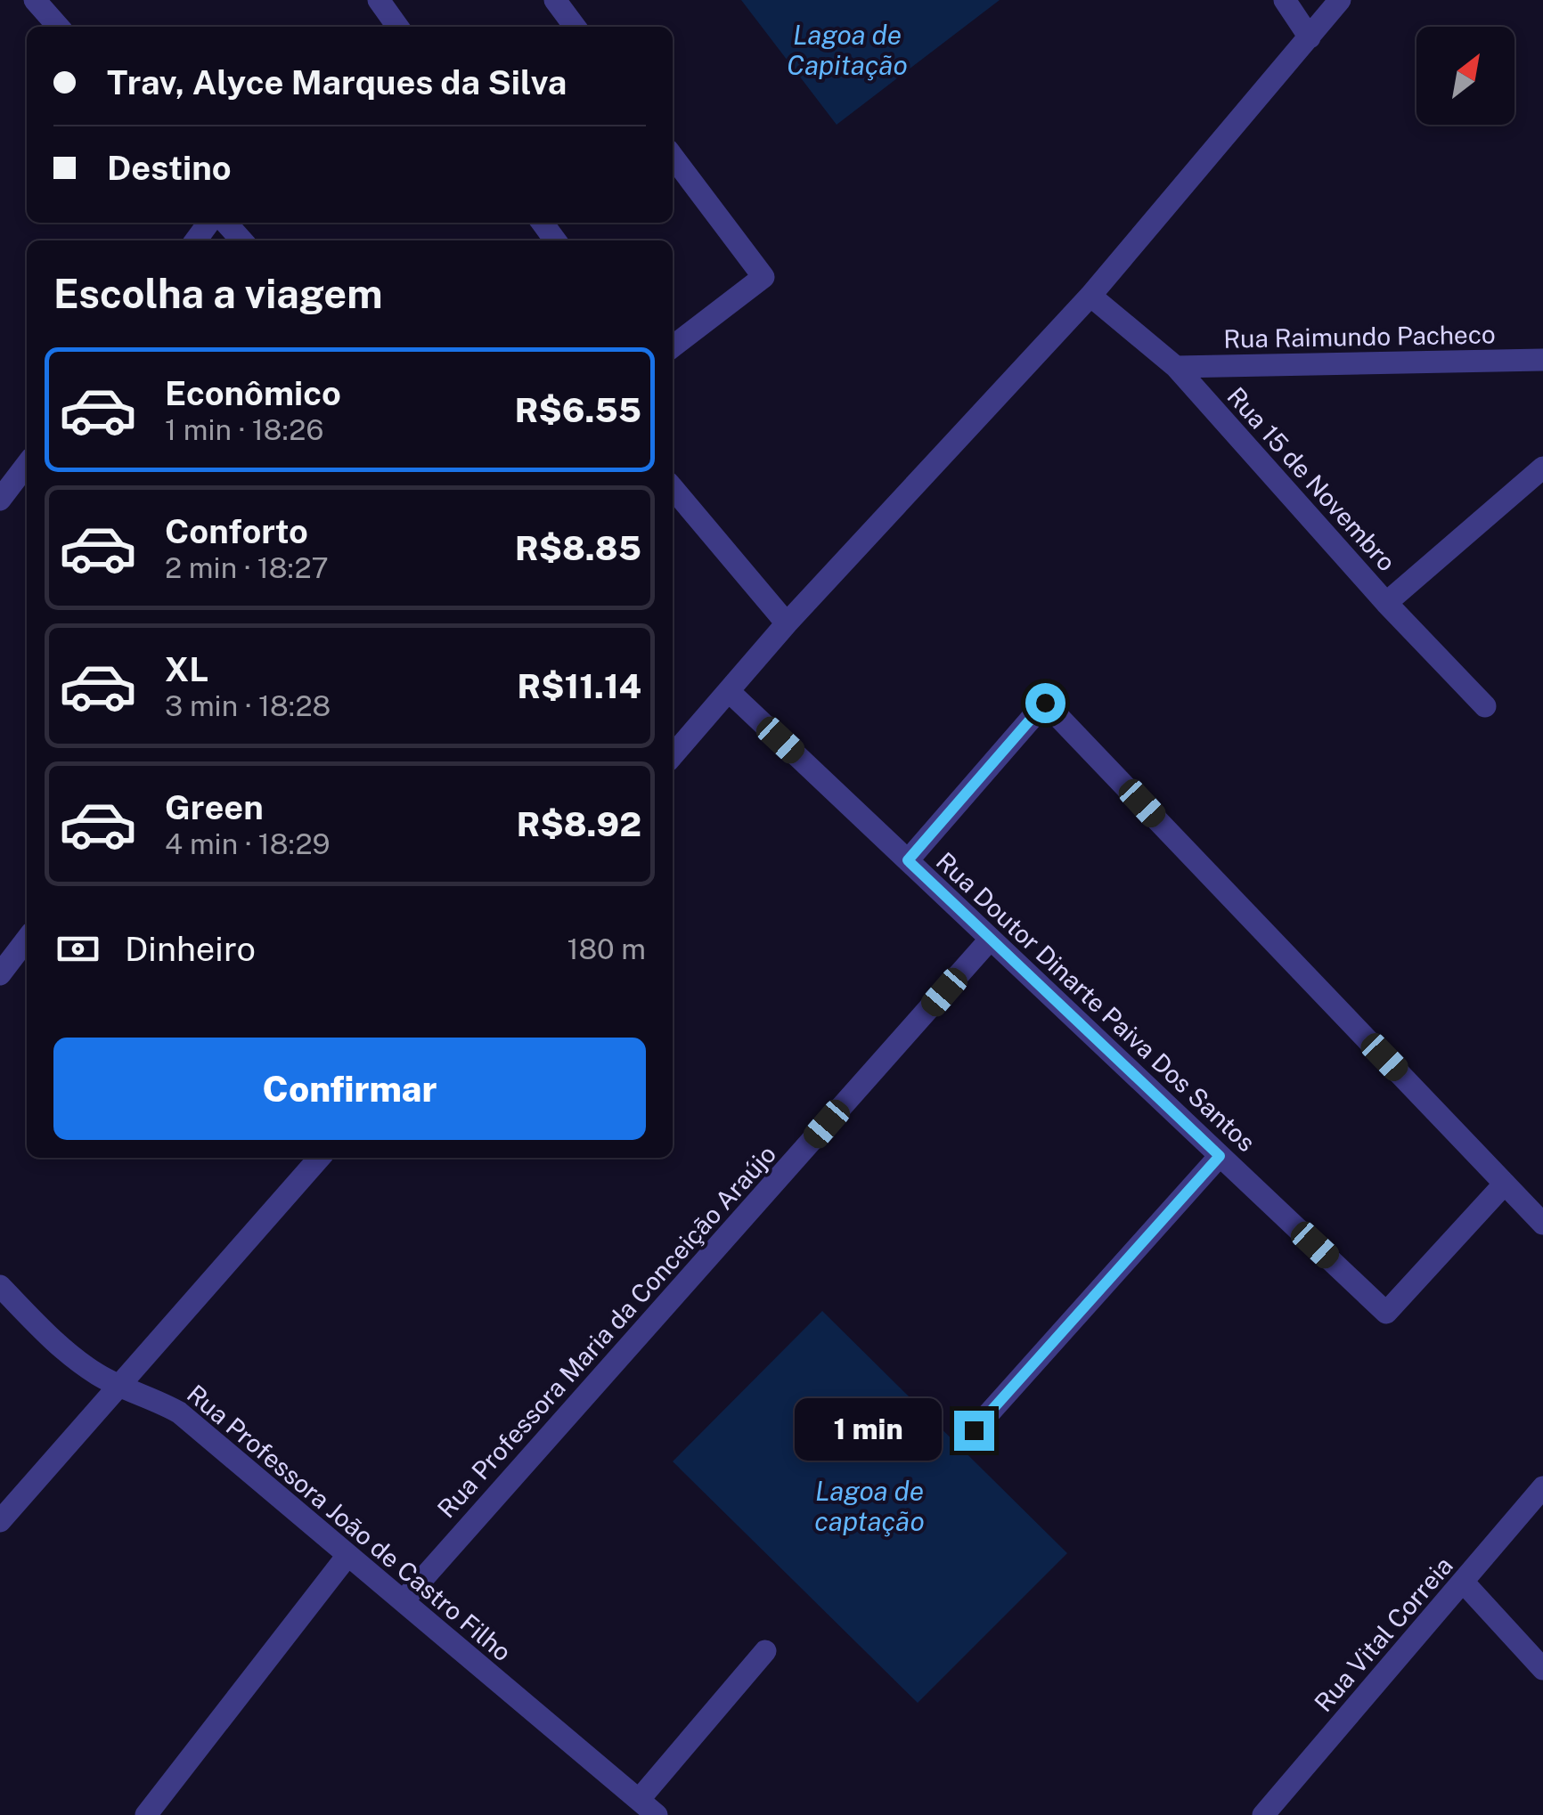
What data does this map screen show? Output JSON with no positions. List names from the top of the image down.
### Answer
{
  "streets": {
    "street": [
      "Rua Raimundo Pacheco",
      "Rua 15 de Novembro",
      "Rua Doutor Dinarte Paiva Dos Santos",
      "Rua Professora Maria da Conceição Araújo",
      "Rua Professora João de Castro Filho",
      "Rua Vital Correia"
    ]
  },
  "crossings": [
    ["Rua Raimundo Pacheco", "Rua 15 de Novembro"],
    ["Rua Doutor Dinarte Paiva Dos Santos", "Rua Professora Maria da Conceição Araújo"],
    ["Rua Professora Maria da Conceição Araújo", "Rua Professora João de Castro Filho"]
  ],
  "water": ["Lagoa de Capitação", "Lagoa de captação"],
  "north": "top right",
  "page": {
    "banner": ["Trav, Alyce Marques da Silva", "Destino"],
    "heading": "Escolha a viagem",
    "list": [
      {
        "name": "Econômico",
        "note": "1 min · 18:26",
        "value": "R$6.55"
      },
      {
        "name": "Conforto",
        "note": "2 min · 18:27",
        "value": "R$8.85"
      },
      {
        "name": "XL",
        "note": "3 min · 18:28",
        "value": "R$11.14"
      },
      {
        "name": "Green",
        "note": "4 min · 18:29",
        "value": "R$8.92"
      }
    ],
    "pay": ["Dinheiro", "180 m"],
    "buttons": "Confirmar",
    "bubble": "1 min"
  }
}
